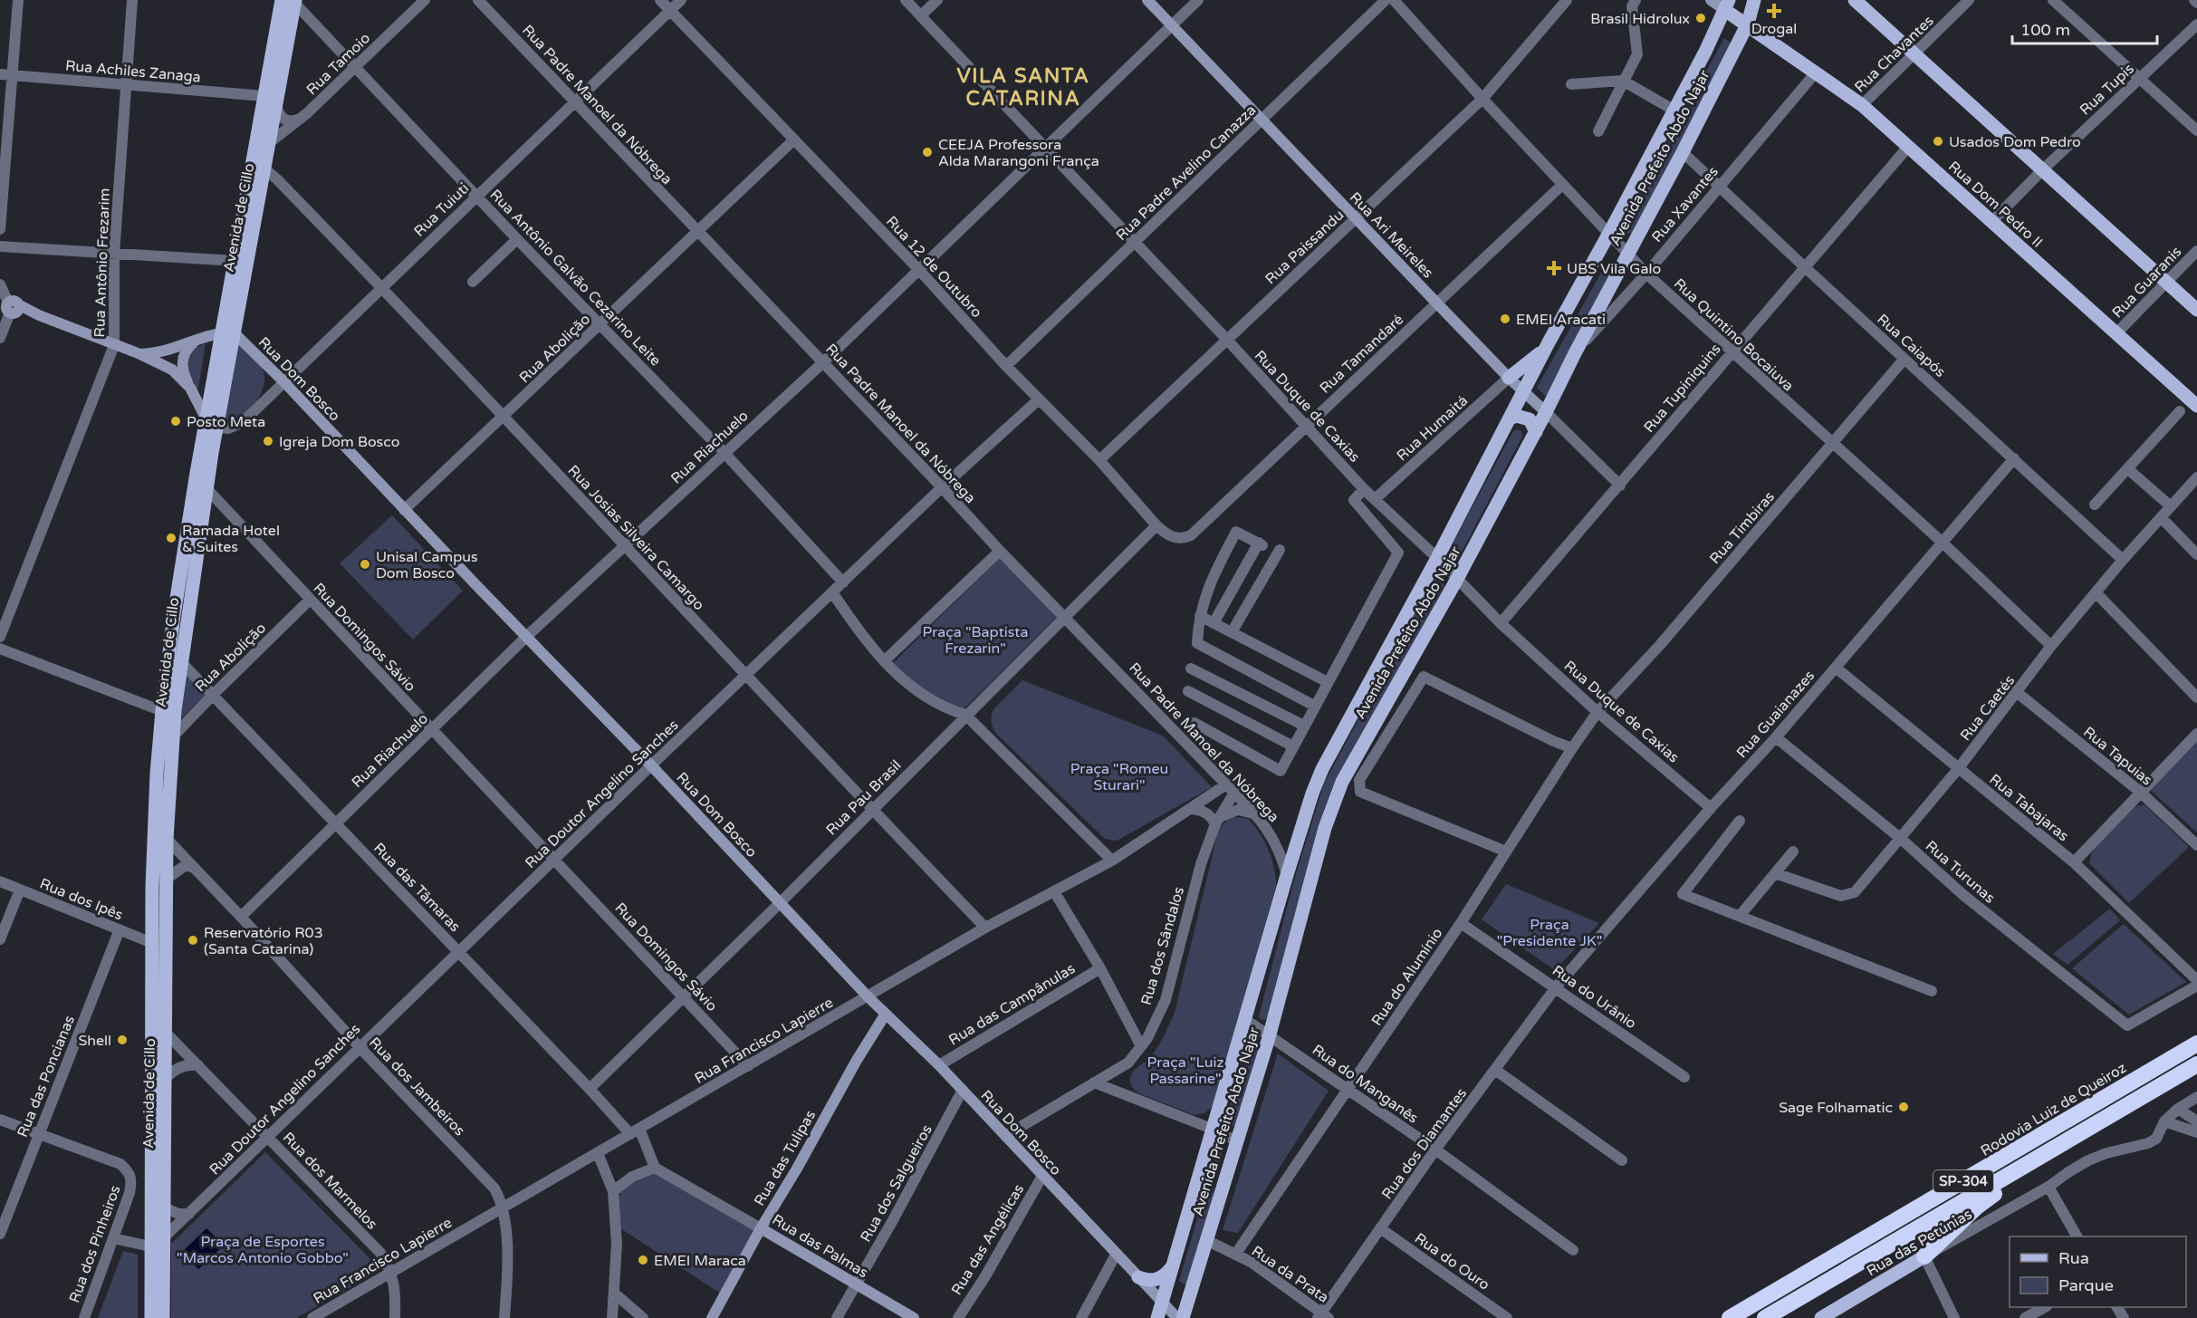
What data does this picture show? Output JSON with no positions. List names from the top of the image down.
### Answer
{
  "streets": {
    "highway": ["Rodovia Luiz de Queiroz", "SP-304"],
    "main road": [
      "Avenida Prefeito Abdo Najar",
      "Rua Dom Pedro II",
      "Avenida de Cillo",
      "Rua Ari Meireles",
      "Rua Dom Bosco",
      "Rua das Tulipas",
      "Rua das Petúnias",
      "Rua das Palmas"
    ],
    "street": [
      "Rua Chavantes",
      "Rua Tamoio",
      "Rua Achiles Zanaga",
      "Rua Tupis",
      "Rua Padre Manoel da Nóbrega",
      "Rua Padre Avelino Canazza",
      "Rua Xavantes",
      "Rua Tuiuti",
      "Rua Paissandu",
      "Rua Antônio Frezarim",
      "Rua 12 de Outubro",
      "Rua Antônio Galvão Cezarino Leite",
      "Rua Guaranis",
      "Rua Quintino Bocaiuva",
      "Rua Caiapós",
      "Rua Abolição",
      "Rua Tamandaré",
      "Rua Tupiniquins",
      "Rua Duque de Caxias",
      "Rua Humaitá",
      "Rua Riachuelo",
      "Rua Timbiras",
      "Rua Josias Silveira Camargo",
      "Rua Domingos Sávio",
      "Rua Caetés",
      "Rua Guaianazes",
      "Rua Tapuias",
      "Rua Doutor Angelino Sanches",
      "Rua Pau Brasil",
      "Rua Tabajaras",
      "Rua Turunas",
      "Rua das Tâmaras",
      "Rua dos Ipês",
      "Rua dos Sândalos",
      "Rua do Alumínio",
      "Rua do Urânio",
      "Rua das Campânulas",
      "Rua Francisco Lapierre",
      "Rua das Poncianas",
      "Rua do Manganês",
      "Rua dos Jambeiros",
      "Rua dos Diamantes",
      "Rua dos Marmelos",
      "Rua dos Salgueiros",
      "Rua das Angélicas",
      "Rua dos Pinheiros",
      "Rua do Ouro",
      "Rua da Prata"
    ]
  },
  "crossings": [
    ["Rua Chavantes", "Rua Dom Pedro II"],
    ["Rua Tamoio", "Avenida de Cillo"],
    ["Rua Tamoio", "Rua Antônio Galvão Cezarino Leite"],
    ["Rua Tamoio", "Rua Josias Silveira Camargo"],
    ["Rua Achiles Zanaga", "Avenida de Cillo"],
    ["Rua Achiles Zanaga", "Rua Antônio Frezarim"],
    ["Rua Tupis", "Rua Dom Pedro II"],
    ["Rua Padre Manoel da Nóbrega", "Avenida Prefeito Abdo Najar"],
    ["Rua Padre Manoel da Nóbrega", "Rua Tuiuti"],
    ["Rua Padre Manoel da Nóbrega", "Rua Abolição"],
    ["Rua Padre Manoel da Nóbrega", "Rua Riachuelo"],
    ["Rua Padre Manoel da Nóbrega", "Rua Doutor Angelino Sanches"],
    ["Rua Padre Manoel da Nóbrega", "Rua Pau Brasil"],
    ["Rua Padre Manoel da Nóbrega", "Rua dos Sândalos"],
    ["Rua Padre Manoel da Nóbrega", "Rua Francisco Lapierre"],
    ["Avenida Prefeito Abdo Najar", "Rua Xavantes"],
    ["Avenida Prefeito Abdo Najar", "Rua Dom Pedro II"],
    ["Avenida Prefeito Abdo Najar", "Rua Ari Meireles"],
    ["Avenida Prefeito Abdo Najar", "Rua Quintino Bocaiuva"],
    ["Avenida Prefeito Abdo Najar", "Rua Caiapós"],
    ["Avenida Prefeito Abdo Najar", "Rua Dom Bosco"],
    ["Avenida Prefeito Abdo Najar", "Rua Duque de Caxias"],
    ["Avenida Prefeito Abdo Najar", "Rua do Manganês"],
    ["Avenida Prefeito Abdo Najar", "Rua da Prata"],
    ["Rua Padre Avelino Canazza", "Rua Ari Meireles"],
    ["Rua Padre Avelino Canazza", "Rua 12 de Outubro"],
    ["Rua Padre Avelino Canazza", "Rua Duque de Caxias"],
    ["Rua Xavantes", "Rua Dom Pedro II"],
    ["Rua Xavantes", "Rua Quintino Bocaiuva"],
    ["Rua Xavantes", "Rua Caiapós"],
    ["Rua Dom Pedro II", "Rua Guaranis"],
    ["Rua Dom Pedro II", "Rua Tupiniquins"],
    ["Rua Tuiuti", "Avenida de Cillo"],
    ["Rua Tuiuti", "Rua 12 de Outubro"],
    ["Rua Tuiuti", "Rua Antônio Galvão Cezarino Leite"],
    ["Rua Tuiuti", "Rua Dom Bosco"],
    ["Rua Tuiuti", "Rua Josias Silveira Camargo"],
    ["Avenida de Cillo", "Rua Antônio Galvão Cezarino Leite"],
    ["Avenida de Cillo", "Rua Abolição"],
    ["Avenida de Cillo", "Rua Dom Bosco"],
    ["Avenida de Cillo", "Rua Josias Silveira Camargo"],
    ["Avenida de Cillo", "Rua Domingos Sávio"],
    ["Avenida de Cillo", "Rua Doutor Angelino Sanches"],
    ["Avenida de Cillo", "Rua das Tâmaras"],
    ["Avenida de Cillo", "Rua dos Ipês"],
    ["Avenida de Cillo", "Rua dos Jambeiros"],
    ["Avenida de Cillo", "Rua dos Marmelos"],
    ["Rua Ari Meireles", "Rua Paissandu"],
    ["Rua Ari Meireles", "Rua Tamandaré"],
    ["Rua Ari Meireles", "Rua Tupiniquins"],
    ["Rua Ari Meireles", "Rua Humaitá"],
    ["Rua Ari Meireles", "Rua Riachuelo"],
    ["Rua Paissandu", "Rua 12 de Outubro"],
    ["Rua Paissandu", "Rua Quintino Bocaiuva"],
    ["Rua Paissandu", "Rua Duque de Caxias"],
    ["Rua 12 de Outubro", "Rua Abolição"],
    ["Rua 12 de Outubro", "Rua Tamandaré"],
    ["Rua 12 de Outubro", "Rua Riachuelo"],
    ["Rua 12 de Outubro", "Rua Doutor Angelino Sanches"],
    ["Rua 12 de Outubro", "Rua Pau Brasil"],
    ["Rua Antônio Galvão Cezarino Leite", "Rua Abolição"],
    ["Rua Antônio Galvão Cezarino Leite", "Rua Riachuelo"],
    ["Rua Antônio Galvão Cezarino Leite", "Rua Doutor Angelino Sanches"],
    ["Rua Quintino Bocaiuva", "Rua Tamandaré"],
    ["Rua Quintino Bocaiuva", "Rua Tupiniquins"],
    ["Rua Quintino Bocaiuva", "Rua Timbiras"],
    ["Rua Quintino Bocaiuva", "Rua Caetés"],
    ["Rua Quintino Bocaiuva", "Rua Guaianazes"],
    ["Rua Caiapós", "Rua Tupiniquins"],
    ["Rua Caiapós", "Rua Timbiras"],
    ["Rua Caiapós", "Rua Caetés"],
    ["Rua Caiapós", "Rua Guaianazes"],
    ["Rua Abolição", "Rua Dom Bosco"],
    ["Rua Abolição", "Rua Josias Silveira Camargo"],
    ["Rua Abolição", "Rua Domingos Sávio"],
    ["Rua Abolição", "Rua das Tâmaras"],
    ["Rua Tamandaré", "Rua Duque de Caxias"],
    ["Rua Dom Bosco", "Rua Riachuelo"],
    ["Rua Dom Bosco", "Rua Doutor Angelino Sanches"],
    ["Rua Dom Bosco", "Rua Pau Brasil"],
    ["Rua Dom Bosco", "Rua dos Sândalos"],
    ["Rua Dom Bosco", "Rua das Campânulas"],
    ["Rua Dom Bosco", "Rua Francisco Lapierre"],
    ["Rua Dom Bosco", "Rua das Tulipas"],
    ["Rua Dom Bosco", "Rua dos Salgueiros"],
    ["Rua Dom Bosco", "Rua das Angélicas"],
    ["Rua Tupiniquins", "Rua Duque de Caxias"],
    ["Rua Duque de Caxias", "Rua Humaitá"],
    ["Rua Duque de Caxias", "Rua Riachuelo"],
    ["Rua Duque de Caxias", "Rua Timbiras"],
    ["Rua Duque de Caxias", "Rua Guaianazes"],
    ["Rua Duque de Caxias", "Rua do Alumínio"],
    ["Rua Riachuelo", "Rua Josias Silveira Camargo"],
    ["Rua Riachuelo", "Rua Domingos Sávio"],
    ["Rua Riachuelo", "Rua das Tâmaras"],
    ["Rua Riachuelo", "Rua dos Jambeiros"],
    ["Rua Timbiras", "Rua do Alumínio"],
    ["Rua Josias Silveira Camargo", "Rua Doutor Angelino Sanches"],
    ["Rua Josias Silveira Camargo", "Rua Pau Brasil"],
    ["Rua Josias Silveira Camargo", "Rua Francisco Lapierre"],
    ["Rua Domingos Sávio", "Rua Doutor Angelino Sanches"],
    ["Rua Domingos Sávio", "Rua Pau Brasil"],
    ["Rua Domingos Sávio", "Rua Francisco Lapierre"],
    ["Rua Caetés", "Rua Tapuias"],
    ["Rua Caetés", "Rua Tabajaras"],
    ["Rua Caetés", "Rua Turunas"],
    ["Rua Guaianazes", "Rua Tabajaras"],
    ["Rua Guaianazes", "Rua Turunas"],
    ["Rua Guaianazes", "Rua do Urânio"],
    ["Rua Guaianazes", "Rua dos Diamantes"],
    ["Rua Doutor Angelino Sanches", "Rua das Tâmaras"],
    ["Rua Doutor Angelino Sanches", "Rua dos Jambeiros"],
    ["Rua Doutor Angelino Sanches", "Rua dos Marmelos"],
    ["Rua Pau Brasil", "Rua das Tâmaras"],
    ["Rua das Tâmaras", "Rua Francisco Lapierre"],
    ["Rua dos Ipês", "Rua das Poncianas"],
    ["Rua do Alumínio", "Rua do Urânio"],
    ["Rua do Alumínio", "Rua do Manganês"],
    ["Rua do Alumínio", "Rua da Prata"],
    ["Rua do Urânio", "Rua dos Diamantes"],
    ["Rua Francisco Lapierre", "Rua dos Jambeiros"],
    ["Rua Francisco Lapierre", "Rua dos Marmelos"],
    ["Rua das Poncianas", "Rua dos Pinheiros"],
    ["Rua do Manganês", "Rua dos Diamantes"],
    ["Rua dos Diamantes", "Rua do Ouro"],
    ["Rua dos Diamantes", "Rua da Prata"],
    ["Rua das Tulipas", "Rua das Palmas"],
    ["Rua dos Salgueiros", "Rua das Palmas"]
  ],
  "districts": ["VILA SANTA CATARINA"],
  "parks": [
    "Praça \"Baptista Frezarin\"",
    "Praça \"Romeu Sturari\"",
    "Praça \"Presidente JK\"",
    "Praça \"Luiz Passarine\"",
    "Praça de Esportes \"Marcos Antonio Gobbo\""
  ],
  "places": {
    "health": ["Drogal", "UBS Vila Galo"],
    "other": [
      "Brasil Hidrolux",
      "Usados Dom Pedro",
      "CEEJA Professora Alda Marangoni França",
      "EMEI Aracati",
      "Posto Meta",
      "Igreja Dom Bosco",
      "Ramada Hotel & Suites",
      "Unisal Campus Dom Bosco",
      "Reservatório R03 (Santa Catarina)",
      "Shell",
      "Sage Folhamatic",
      "EMEI Maraca"
    ]
  },
  "legend": ["Rua", "Parque"],
  "scale_bar": "100 m"
}
